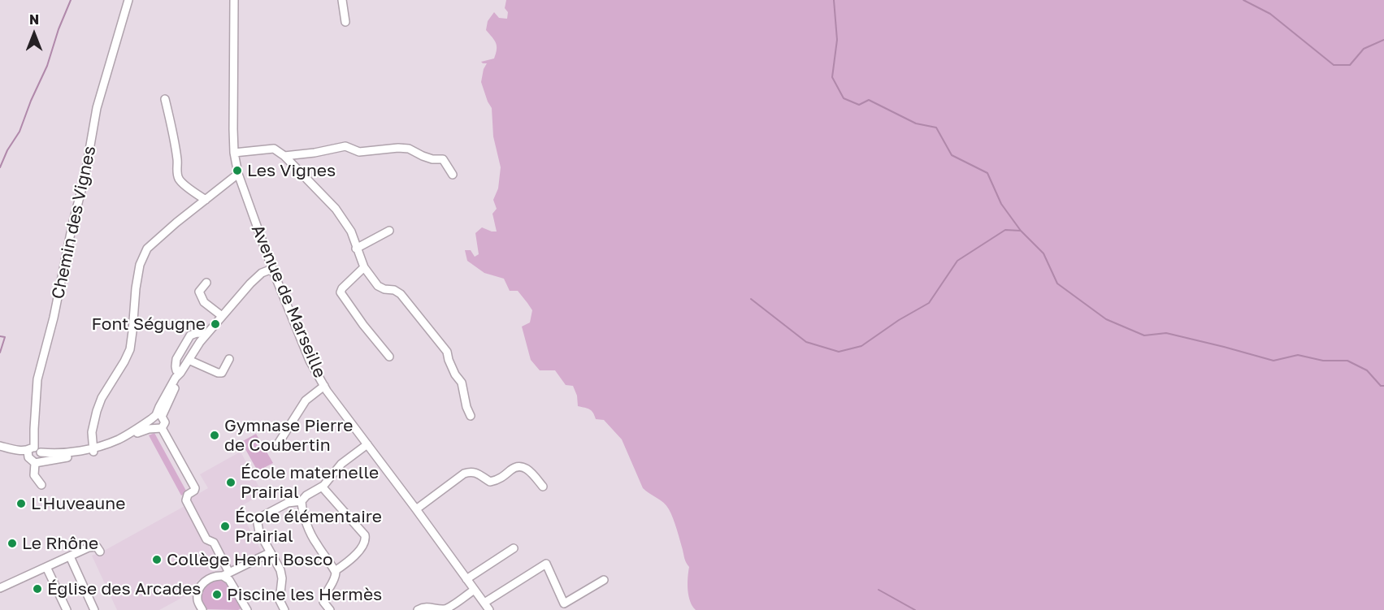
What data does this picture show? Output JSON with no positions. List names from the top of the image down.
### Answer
{
  "streets": {
    "street": ["Chemin des Vignes", "Avenue de Marseille"]
  },
  "places": [
    "Les Vignes",
    "Font Ségugne",
    "Gymnase Pierre de Coubertin",
    "École maternelle Prairial",
    "L'Huveaune",
    "École élémentaire Prairial",
    "Le Rhône",
    "Collège Henri Bosco",
    "Église des Arcades",
    "Piscine les Hermès"
  ],
  "north": "top"
}
